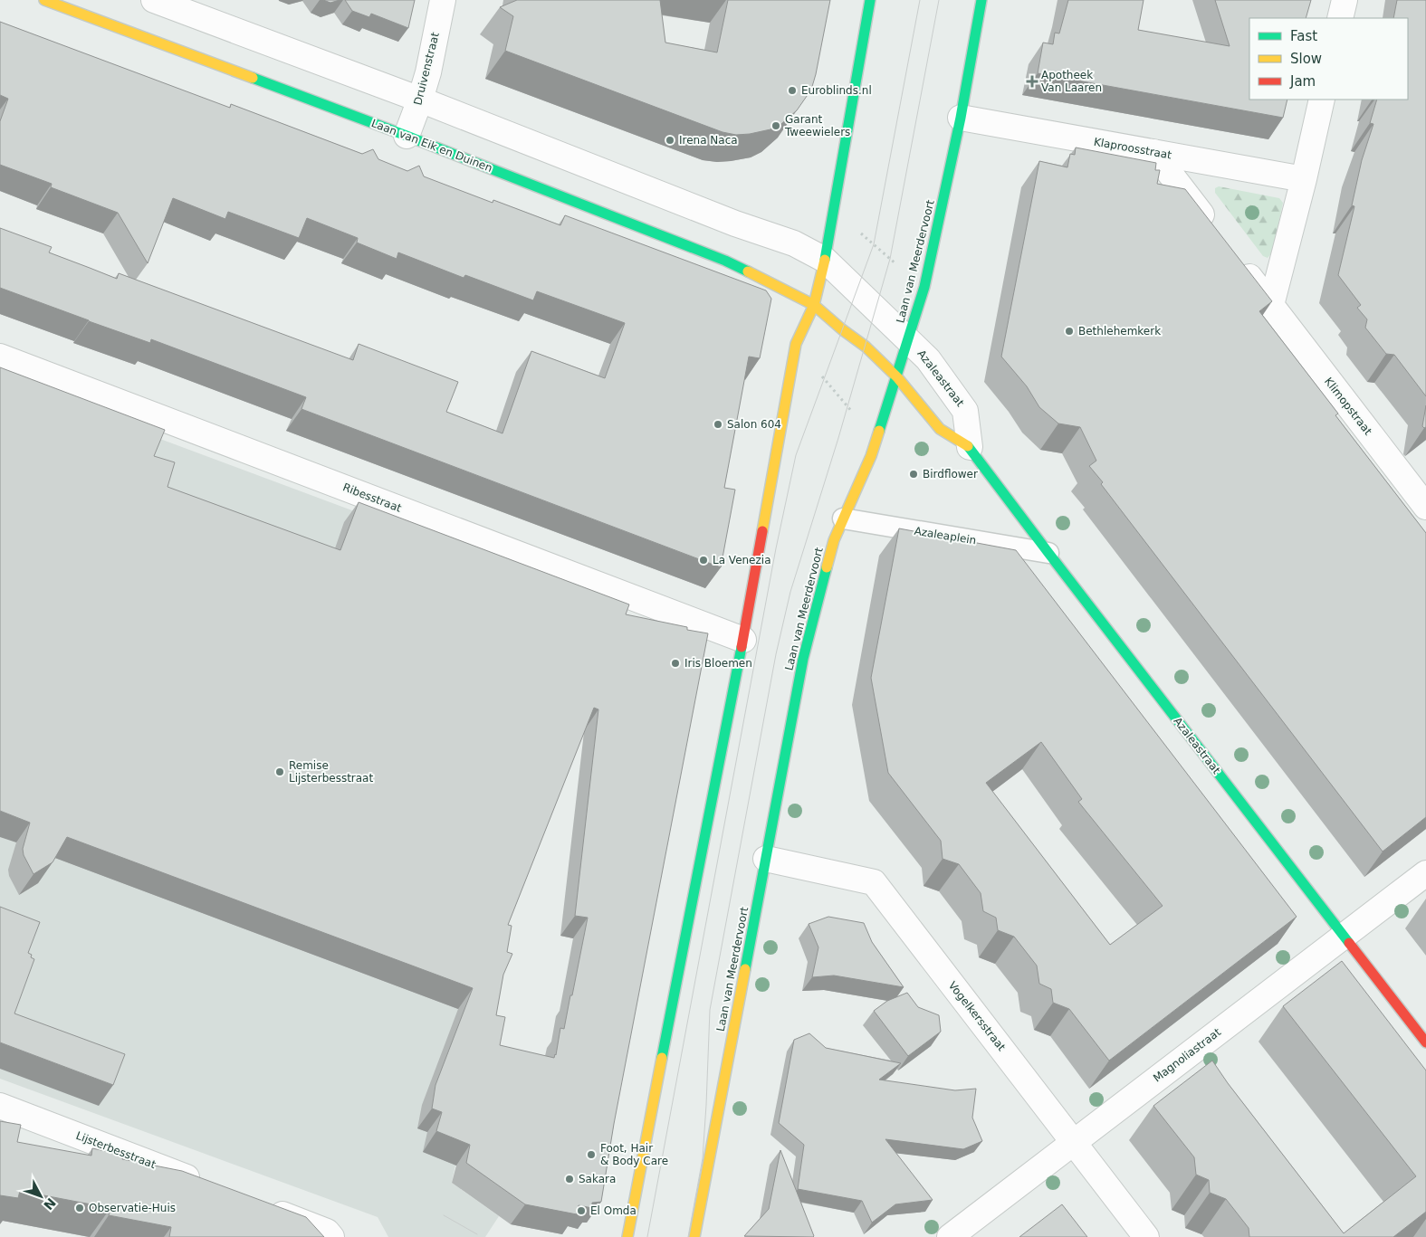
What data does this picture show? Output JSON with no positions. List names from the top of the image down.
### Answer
{
  "streets": {
    "street": [
      "Druivenstraat",
      "Laan van Eik en Duinen",
      "Klaproosstraat",
      "Laan van Meerdervoort",
      "Azaleastraat",
      "Klimopstraat",
      "Ribesstraat",
      "Vogelkersstraat",
      "Magnoliastraat",
      "Lijsterbesstraat"
    ],
    "lane": ["Azaleaplein"]
  },
  "crossings": [
    ["Druivenstraat", "Laan van Eik en Duinen"],
    ["Laan van Eik en Duinen", "Laan van Meerdervoort"],
    ["Laan van Eik en Duinen", "Azaleastraat"],
    ["Klaproosstraat", "Laan van Meerdervoort"],
    ["Laan van Meerdervoort", "Azaleastraat"],
    ["Laan van Meerdervoort", "Azaleaplein"],
    ["Laan van Meerdervoort", "Vogelkersstraat"],
    ["Azaleastraat", "Azaleaplein"],
    ["Azaleastraat", "Magnoliastraat"],
    ["Vogelkersstraat", "Magnoliastraat"]
  ],
  "places": {
    "health": ["Apotheek Van Laaren"],
    "other": [
      "Euroblinds.nl",
      "Garant Tweewielers",
      "Irena Naca",
      "Bethlehemkerk",
      "Salon 604",
      "Birdflower",
      "La Venezia",
      "Iris Bloemen",
      "Remise Lijsterbesstraat",
      "Foot, Hair & Body Care",
      "Sakara",
      "Observatie-Huis",
      "El Omda"
    ]
  },
  "legend": ["Fast", "Slow", "Jam"],
  "north": "bottom right"
}
